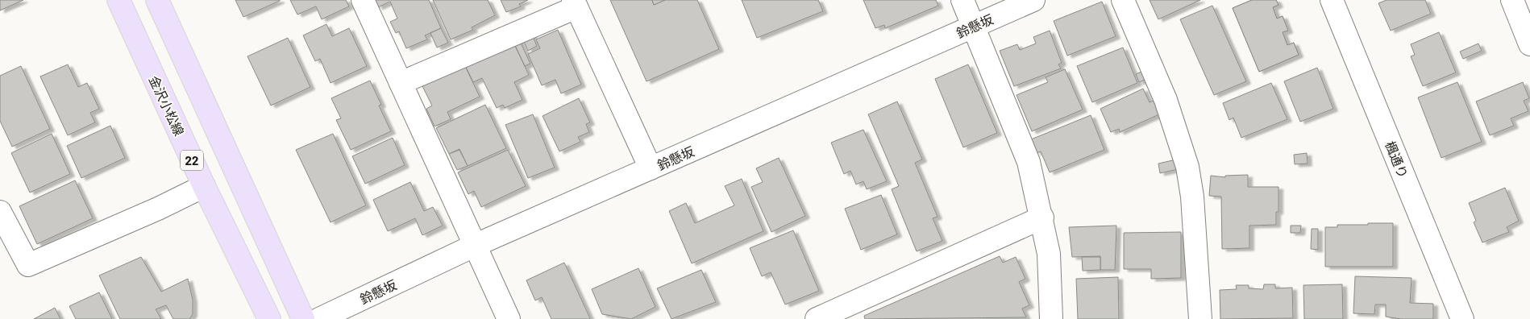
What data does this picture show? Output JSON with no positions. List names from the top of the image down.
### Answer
{
  "streets": {
    "main road": ["金沢小松線", "22"],
    "street": ["鈴懸坂", "楓通り"]
  }
}
